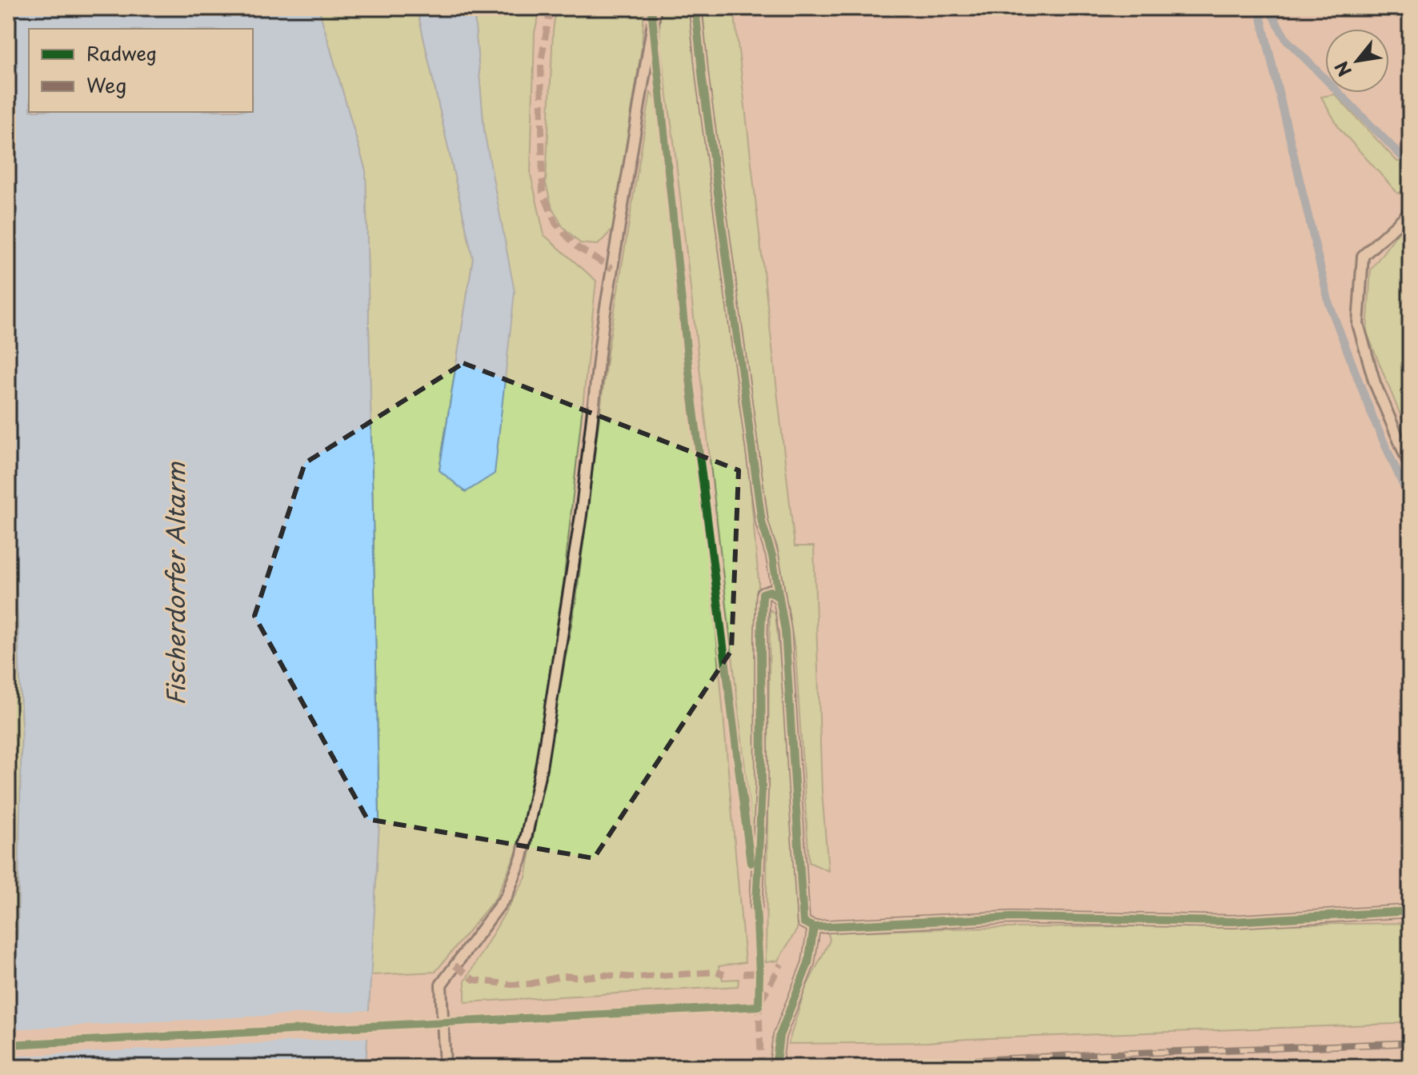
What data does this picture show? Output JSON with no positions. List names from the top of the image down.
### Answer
{
  "water": ["Fischerdorfer Altarm"],
  "legend": ["Radweg", "Weg"],
  "north": "bottom left"
}
